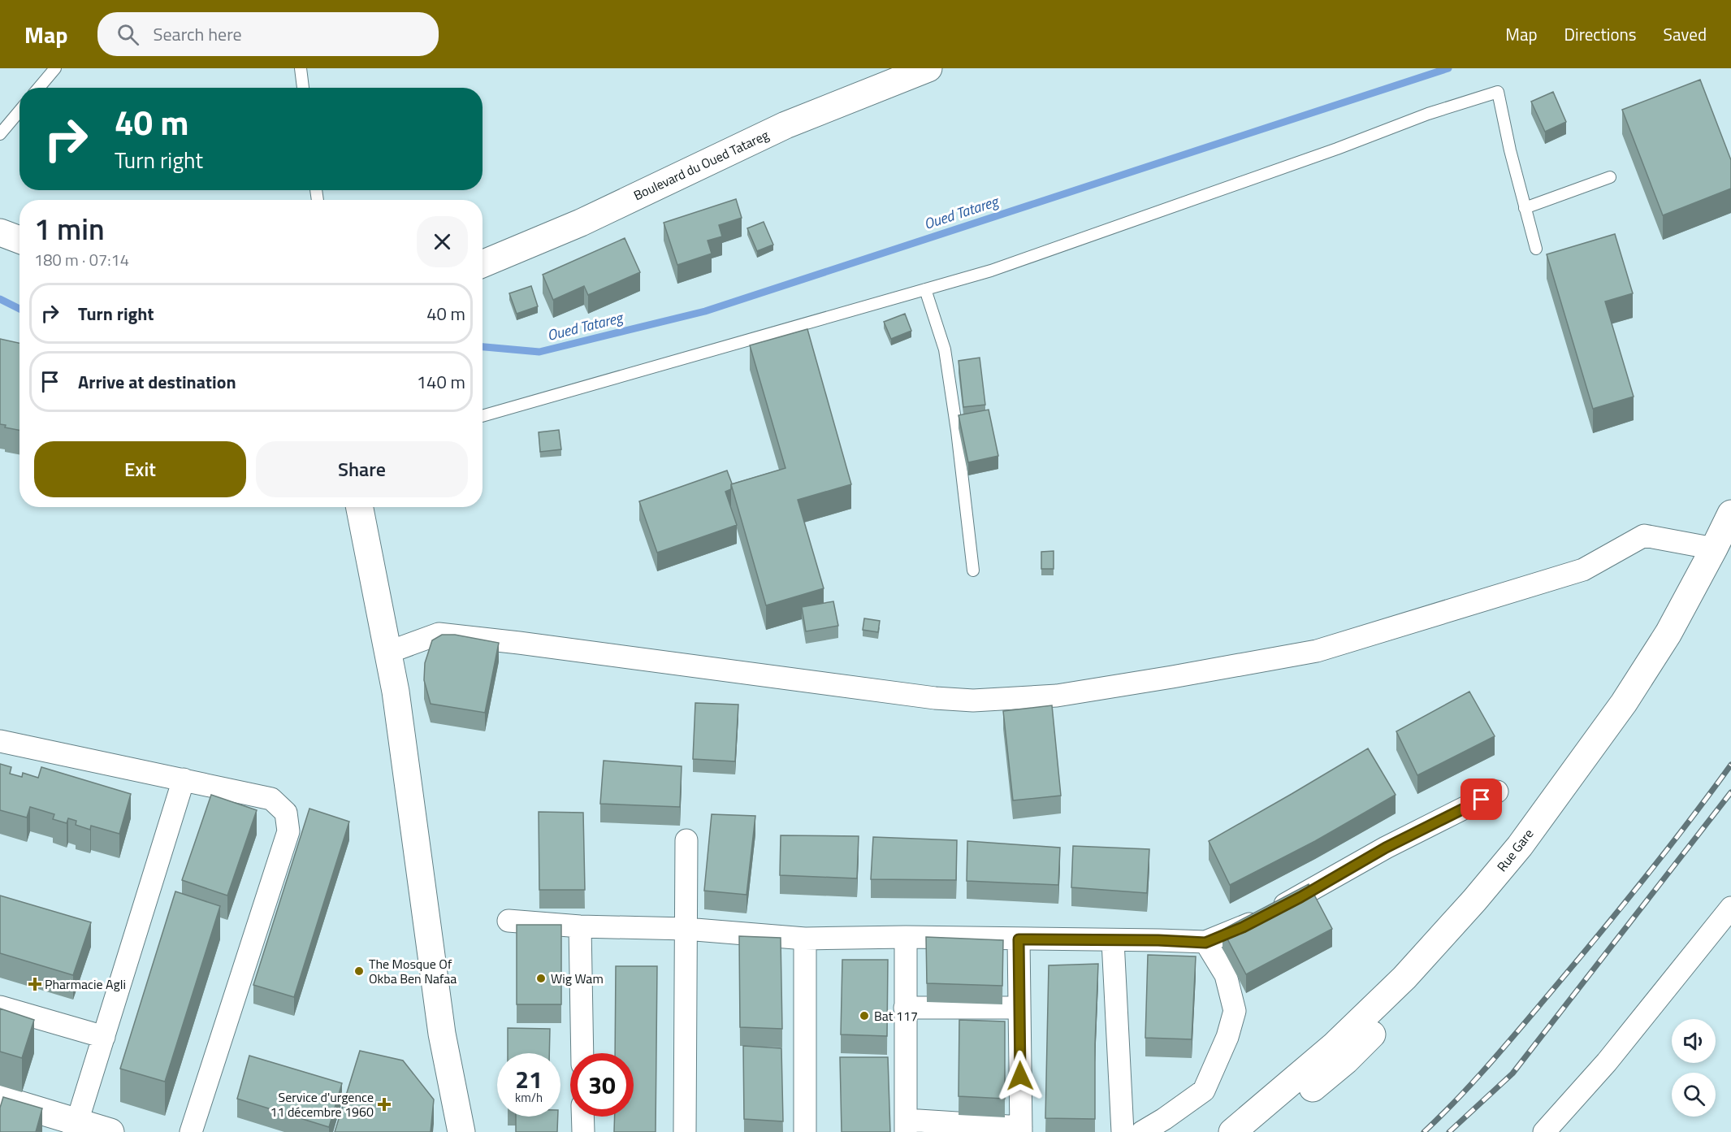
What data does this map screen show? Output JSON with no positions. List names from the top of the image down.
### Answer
{
  "streets": {
    "main road": ["Boulevard du Oued Tatareg", "Rue Gare"]
  },
  "water": ["Oued Tatareg"],
  "places": {
    "other": ["The Mosque Of Okba Ben Nafaa", "Wig Wam", "Bat 117"],
    "health": ["Pharmacie Agli", "Service d'urgence 11 décembre 1960"]
  },
  "page": {
    "header": "Map",
    "search": "Search here",
    "nav": ["Map", "Directions", "Saved"],
    "turn": ["40 m", "Turn right"],
    "heading": ["1 min", "180 m · 07:14"],
    "list": [
      {
        "name": "Turn right",
        "value": "40 m"
      },
      {
        "name": "Arrive at destination",
        "value": "140 m"
      }
    ],
    "buttons": ["Exit", "Share"],
    "speed": "21 km/h",
    "limit": "30"
  }
}
